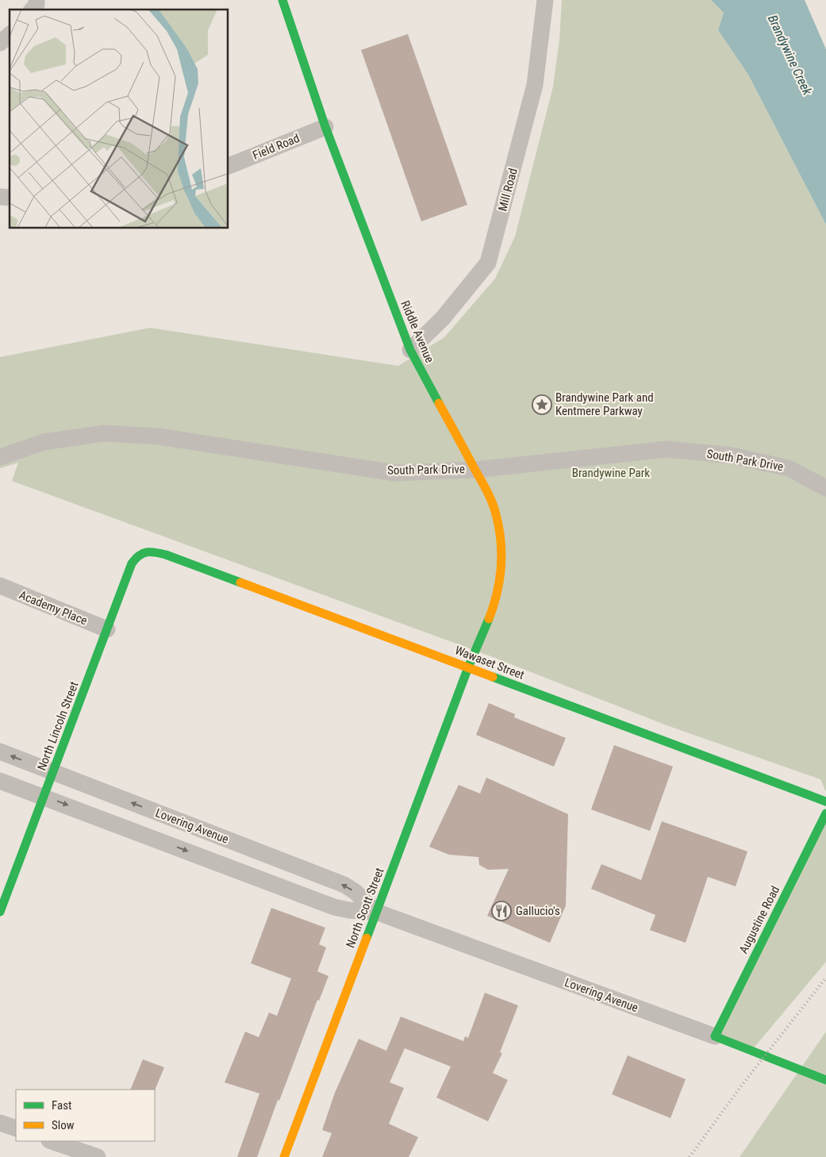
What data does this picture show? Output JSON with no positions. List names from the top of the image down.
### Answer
{
  "streets": {
    "street": [
      "Field Road",
      "Mill Road",
      "Riddle Avenue",
      "South Park Drive",
      "Academy Place",
      "Wawaset Street",
      "North Lincoln Street",
      "Lovering Avenue",
      "North Scott Street",
      "Augustine Road"
    ]
  },
  "crossings": [
    ["Field Road", "Riddle Avenue"],
    ["Mill Road", "Riddle Avenue"],
    ["Riddle Avenue", "South Park Drive"],
    ["Riddle Avenue", "Wawaset Street"],
    ["Riddle Avenue", "North Scott Street"],
    ["Academy Place", "North Lincoln Street"],
    ["Wawaset Street", "North Lincoln Street"],
    ["Wawaset Street", "North Scott Street"],
    ["North Lincoln Street", "Lovering Avenue"],
    ["Lovering Avenue", "North Scott Street"],
    ["Lovering Avenue", "Augustine Road"]
  ],
  "water": ["Brandywine Creek"],
  "parks": ["Brandywine Park"],
  "places": {
    "place": ["Brandywine Park and Kentmere Parkway"],
    "restaurant": ["Gallucio's"]
  },
  "legend": ["Fast", "Slow"]
}
